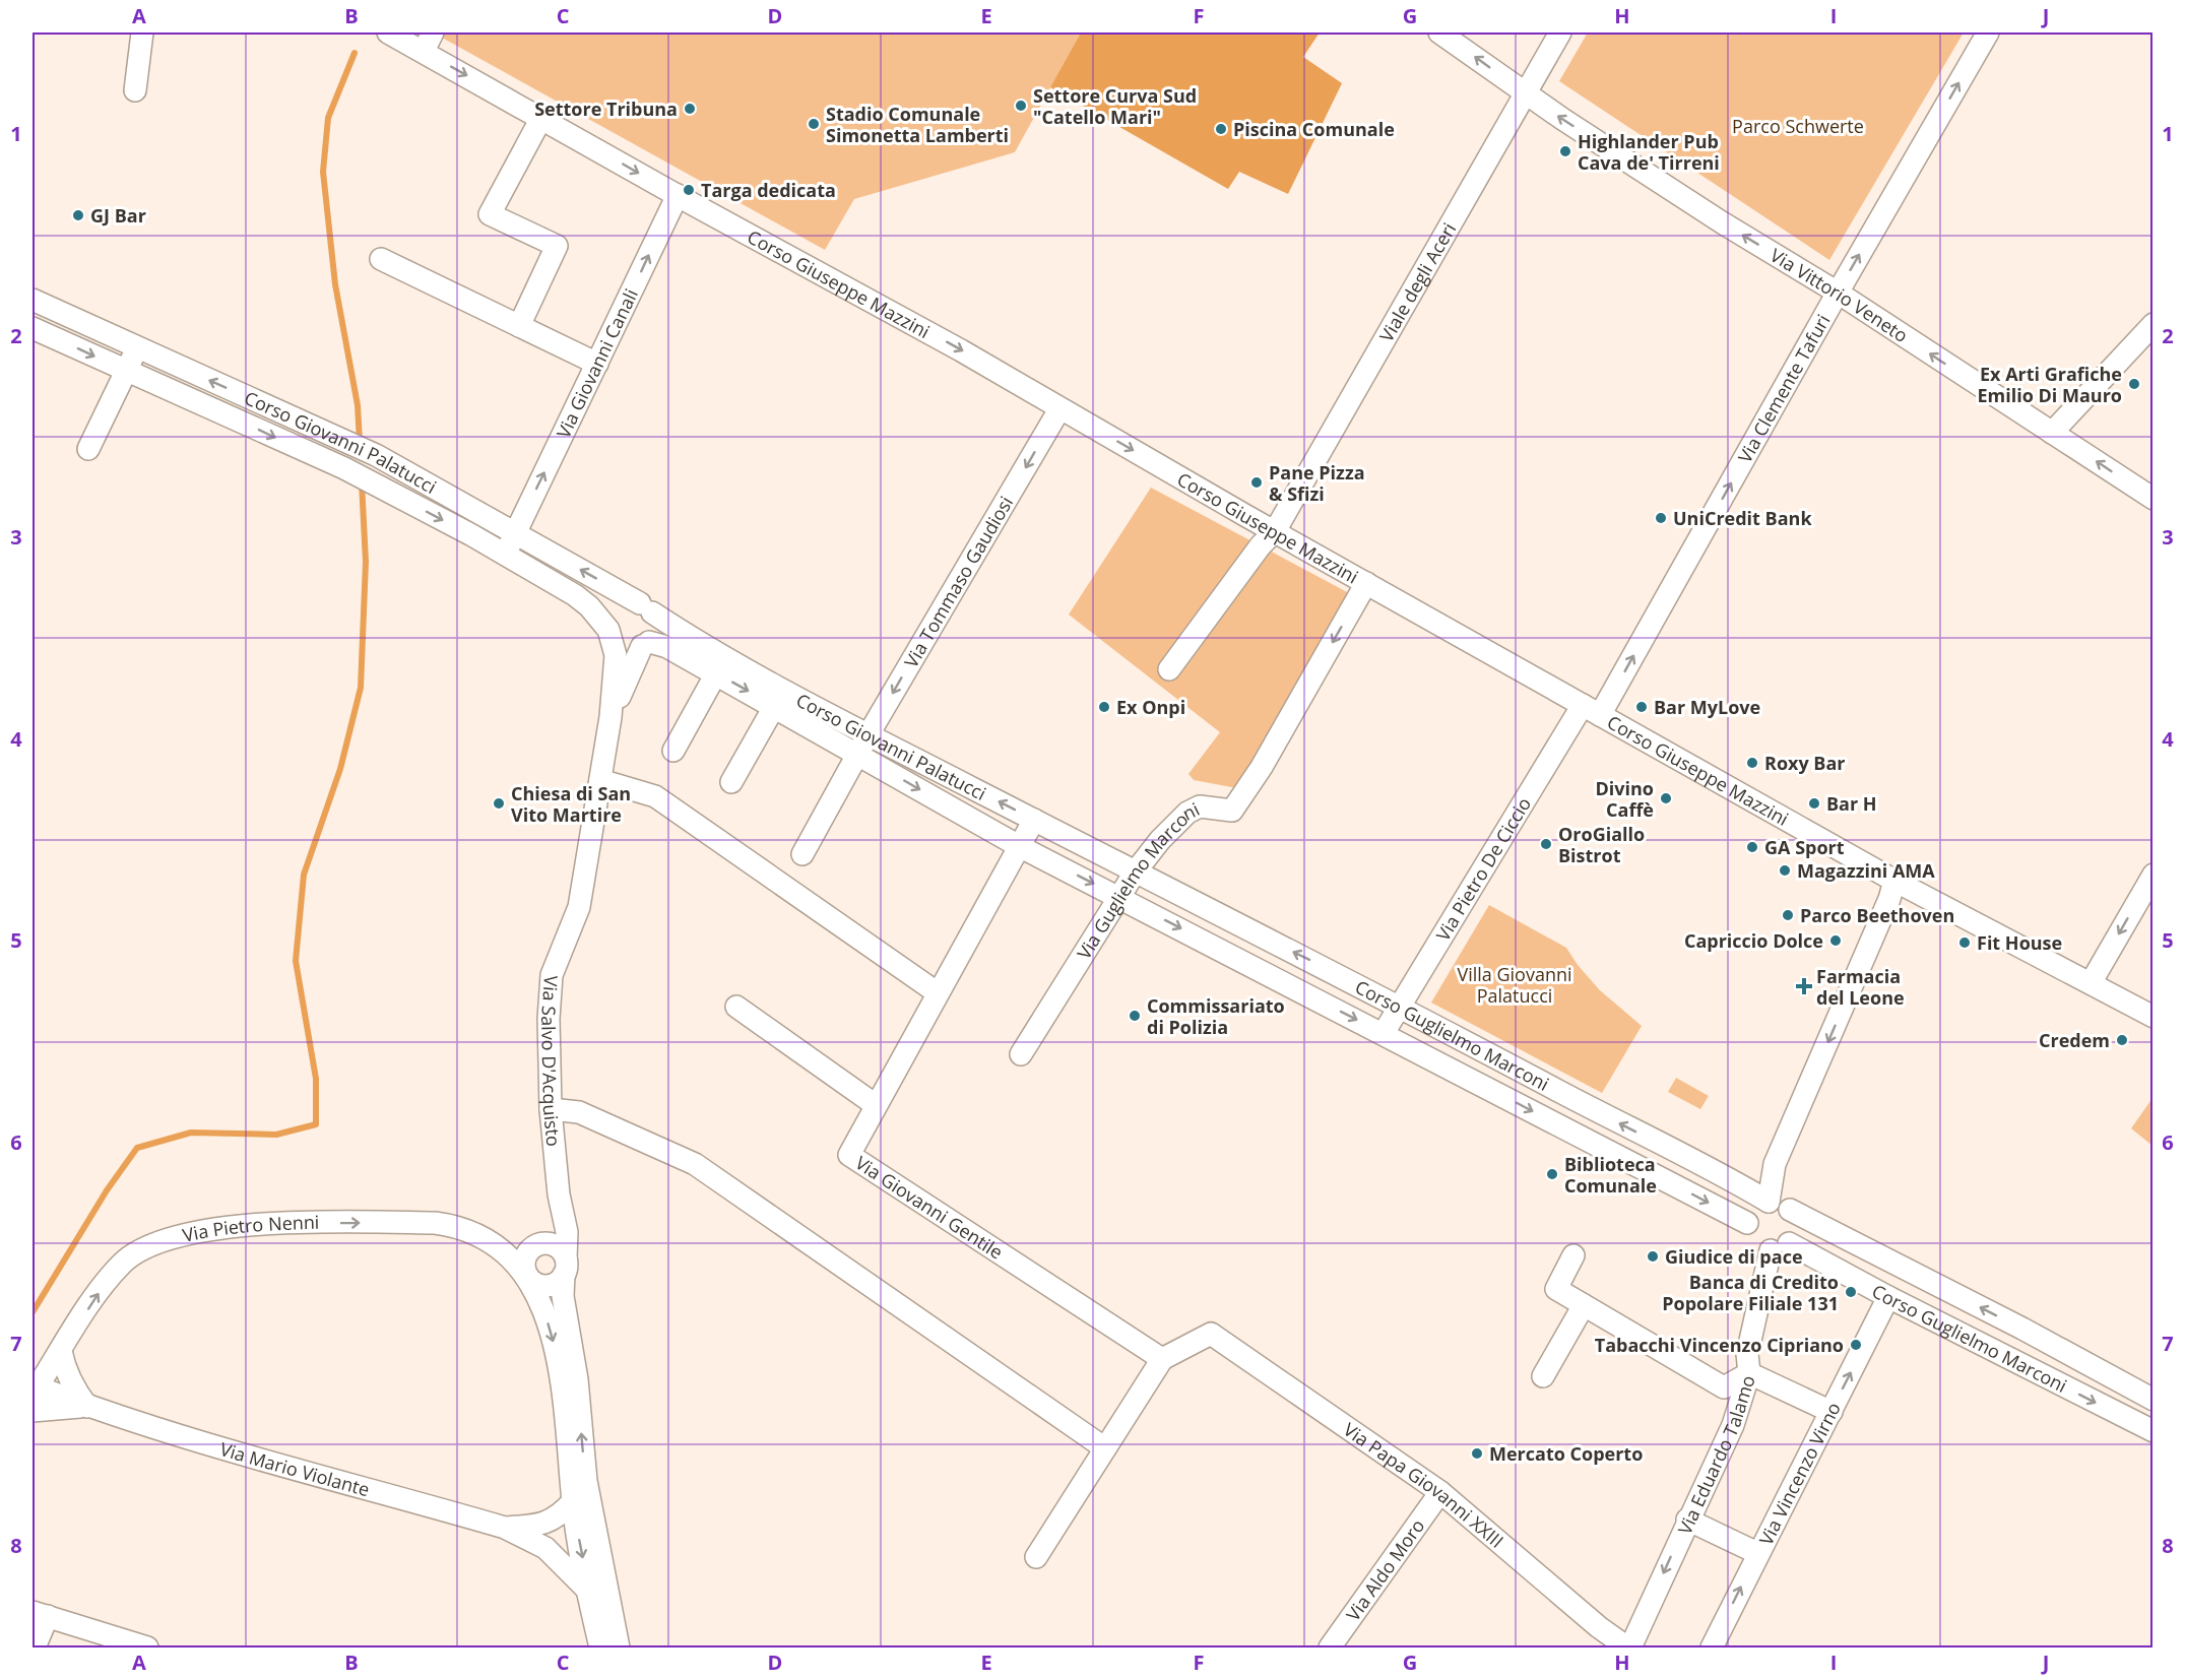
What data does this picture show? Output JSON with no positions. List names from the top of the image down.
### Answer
{
  "streets": {
    "street": [
      "Viale degli Aceri",
      "Corso Giuseppe Mazzini",
      "Via Vittorio Veneto",
      "Via Giovanni Canali",
      "Via Clemente Tafuri",
      "Corso Giovanni Palatucci",
      "Via Tommaso Gaudiosi",
      "Via Pietro De Ciccio",
      "Via Guglielmo Marconi",
      "Corso Guglielmo Marconi",
      "Via Salvo D'Acquisto",
      "Via Giovanni Gentile",
      "Via Pietro Nenni",
      "Via Eduardo Talamo",
      "Via Mario Violante",
      "Via Vincenzo Virno",
      "Via Papa Giovanni XXIII",
      "Via Aldo Moro"
    ]
  },
  "crossings": [
    ["Viale degli Aceri", "Corso Giuseppe Mazzini"],
    ["Viale degli Aceri", "Via Vittorio Veneto"],
    ["Corso Giuseppe Mazzini", "Via Giovanni Canali"],
    ["Corso Giuseppe Mazzini", "Via Clemente Tafuri"],
    ["Corso Giuseppe Mazzini", "Via Tommaso Gaudiosi"],
    ["Corso Giuseppe Mazzini", "Via Pietro De Ciccio"],
    ["Corso Giuseppe Mazzini", "Via Guglielmo Marconi"],
    ["Via Vittorio Veneto", "Via Clemente Tafuri"],
    ["Via Giovanni Canali", "Corso Giovanni Palatucci"],
    ["Via Clemente Tafuri", "Via Pietro De Ciccio"],
    ["Corso Giovanni Palatucci", "Via Tommaso Gaudiosi"],
    ["Corso Giovanni Palatucci", "Via Guglielmo Marconi"],
    ["Corso Giovanni Palatucci", "Corso Guglielmo Marconi"],
    ["Corso Giovanni Palatucci", "Via Salvo D'Acquisto"],
    ["Corso Giovanni Palatucci", "Via Giovanni Gentile"],
    ["Via Pietro De Ciccio", "Corso Guglielmo Marconi"],
    ["Via Guglielmo Marconi", "Corso Guglielmo Marconi"],
    ["Corso Guglielmo Marconi", "Via Eduardo Talamo"],
    ["Corso Guglielmo Marconi", "Via Vincenzo Virno"],
    ["Via Salvo D'Acquisto", "Via Pietro Nenni"],
    ["Via Giovanni Gentile", "Via Papa Giovanni XXIII"],
    ["Via Pietro Nenni", "Via Mario Violante"],
    ["Via Eduardo Talamo", "Via Papa Giovanni XXIII"],
    ["Via Papa Giovanni XXIII", "Via Aldo Moro"]
  ],
  "one_way": [
    "Corso Giuseppe Mazzini",
    "Via Vittorio Veneto",
    "Via Giovanni Canali",
    "Via Clemente Tafuri",
    "Via Tommaso Gaudiosi",
    "Via Guglielmo Marconi",
    "Via Pietro Nenni",
    "Via Vincenzo Virno"
  ],
  "parks": ["Parco Schwerte", "Villa Giovanni Palatucci"],
  "places": {
    "other": [
      "Settore Curva Sud \"Catello Mari\"",
      "Settore Tribuna",
      "Stadio Comunale Simonetta Lamberti",
      "Piscina Comunale",
      "Highlander Pub Cava de' Tirreni",
      "Targa dedicata",
      "GJ Bar",
      "Ex Arti Grafiche Emilio Di Mauro",
      "Pane Pizza & Sfizi",
      "UniCredit Bank",
      "Ex Onpi",
      "Bar MyLove",
      "Roxy Bar",
      "Divino Caffè",
      "Chiesa di San Vito Martire",
      "Bar H",
      "OroGiallo Bistrot",
      "GA Sport",
      "Magazzini AMA",
      "Parco Beethoven",
      "Capriccio Dolce",
      "Fit House",
      "Commissariato di Polizia",
      "Credem",
      "Biblioteca Comunale",
      "Giudice di pace",
      "Banca di Credito Popolare Filiale 131",
      "Tabacchi Vincenzo Cipriano",
      "Mercato Coperto"
    ],
    "health": ["Farmacia del Leone"]
  },
  "grid": {
    "columns": [
      "A",
      "B",
      "C",
      "D",
      "E",
      "F",
      "G",
      "H",
      "I",
      "J"
    ],
    "rows": [
      "1",
      "2",
      "3",
      "4",
      "5",
      "6",
      "7",
      "8"
    ]
  }
}
